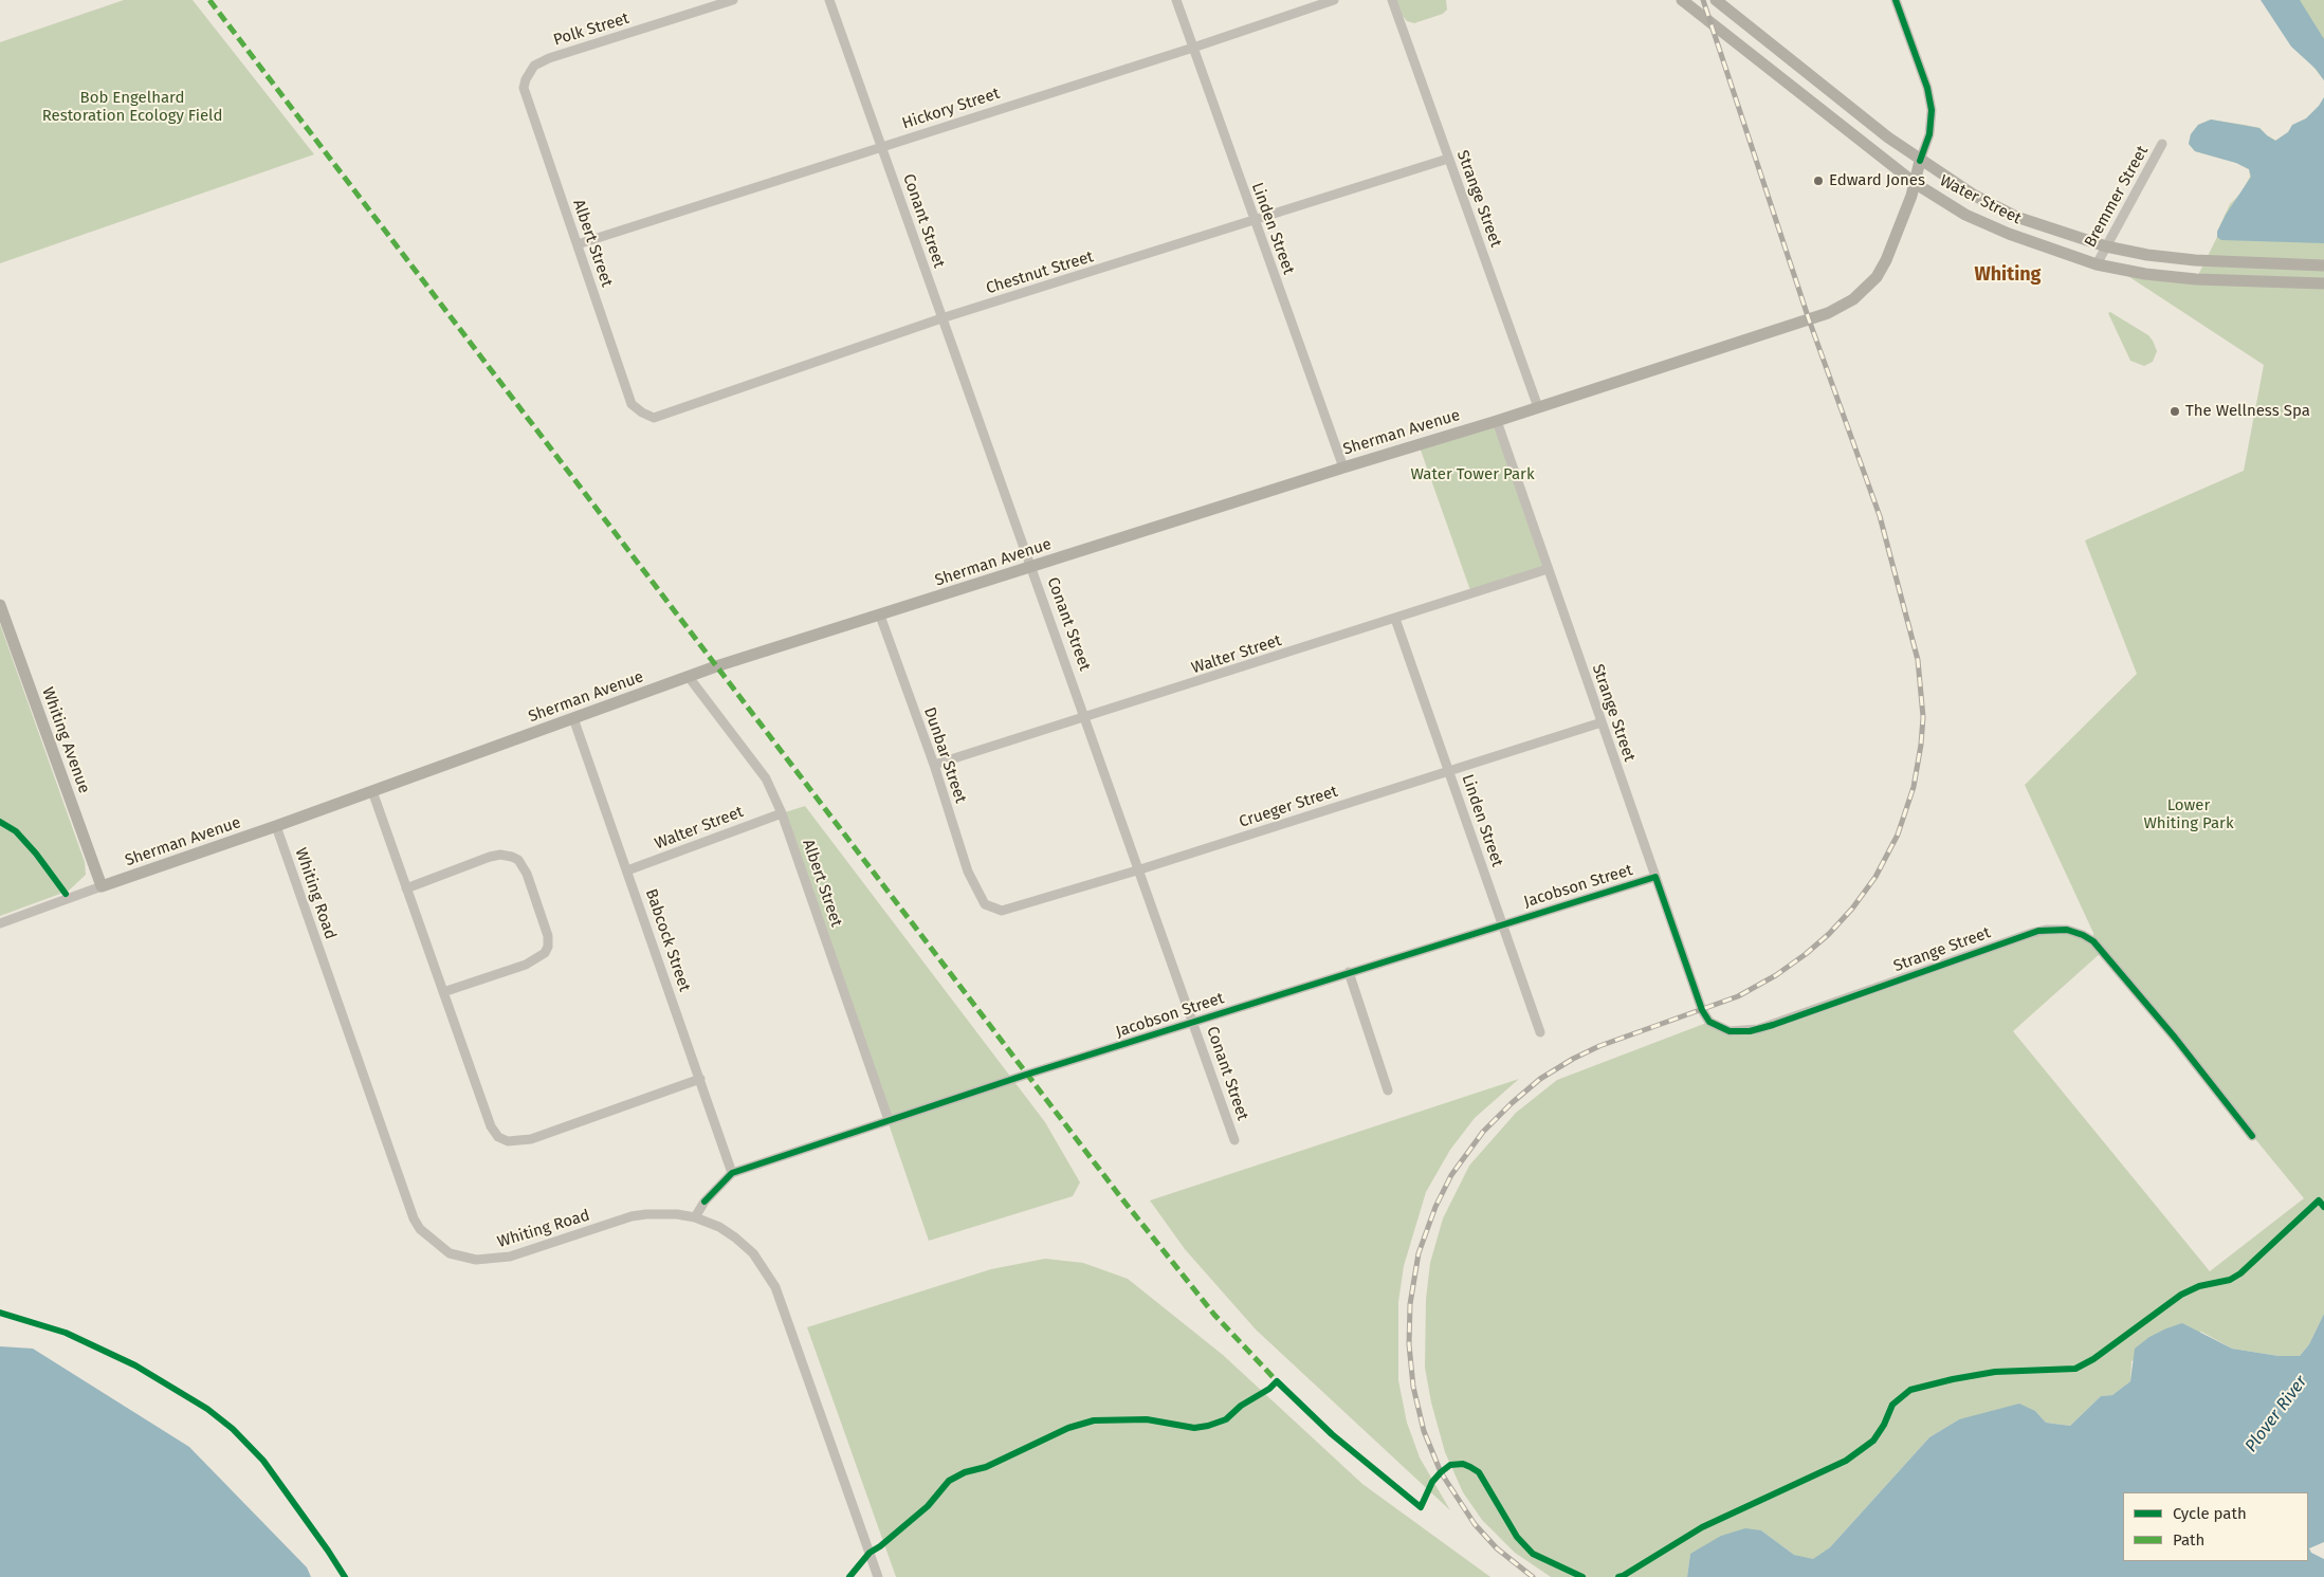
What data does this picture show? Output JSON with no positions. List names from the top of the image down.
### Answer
{
  "streets": {
    "street": [
      "Polk Street",
      "Hickory Street",
      "Bremmer Street",
      "Strange Street",
      "Water Street",
      "Conant Street",
      "Linden Street",
      "Albert Street",
      "Chestnut Street",
      "Sherman Avenue",
      "Walter Street",
      "Whiting Avenue",
      "Dunbar Street",
      "Crueger Street",
      "Jacobson Street",
      "Whiting Road",
      "Babcock Street"
    ]
  },
  "crossings": [
    ["Polk Street", "Albert Street"],
    ["Hickory Street", "Conant Street"],
    ["Hickory Street", "Linden Street"],
    ["Hickory Street", "Albert Street"],
    ["Bremmer Street", "Water Street"],
    ["Strange Street", "Chestnut Street"],
    ["Strange Street", "Sherman Avenue"],
    ["Strange Street", "Walter Street"],
    ["Strange Street", "Crueger Street"],
    ["Strange Street", "Jacobson Street"],
    ["Water Street", "Sherman Avenue"],
    ["Conant Street", "Chestnut Street"],
    ["Conant Street", "Sherman Avenue"],
    ["Conant Street", "Walter Street"],
    ["Conant Street", "Crueger Street"],
    ["Conant Street", "Jacobson Street"],
    ["Linden Street", "Chestnut Street"],
    ["Linden Street", "Sherman Avenue"],
    ["Linden Street", "Walter Street"],
    ["Linden Street", "Crueger Street"],
    ["Linden Street", "Jacobson Street"],
    ["Albert Street", "Chestnut Street"],
    ["Albert Street", "Sherman Avenue"],
    ["Albert Street", "Walter Street"],
    ["Albert Street", "Jacobson Street"],
    ["Sherman Avenue", "Whiting Avenue"],
    ["Sherman Avenue", "Dunbar Street"],
    ["Sherman Avenue", "Whiting Road"],
    ["Sherman Avenue", "Babcock Street"],
    ["Walter Street", "Dunbar Street"],
    ["Walter Street", "Babcock Street"],
    ["Dunbar Street", "Crueger Street"],
    ["Jacobson Street", "Whiting Road"],
    ["Jacobson Street", "Babcock Street"]
  ],
  "districts": ["Whiting"],
  "water": ["Plover River"],
  "parks": ["Bob Engelhard Restoration Ecology Field", "Water Tower Park", "Lower Whiting Park"],
  "places": ["Edward Jones", "The Wellness Spa"],
  "legend": ["Cycle path", "Path"]
}
